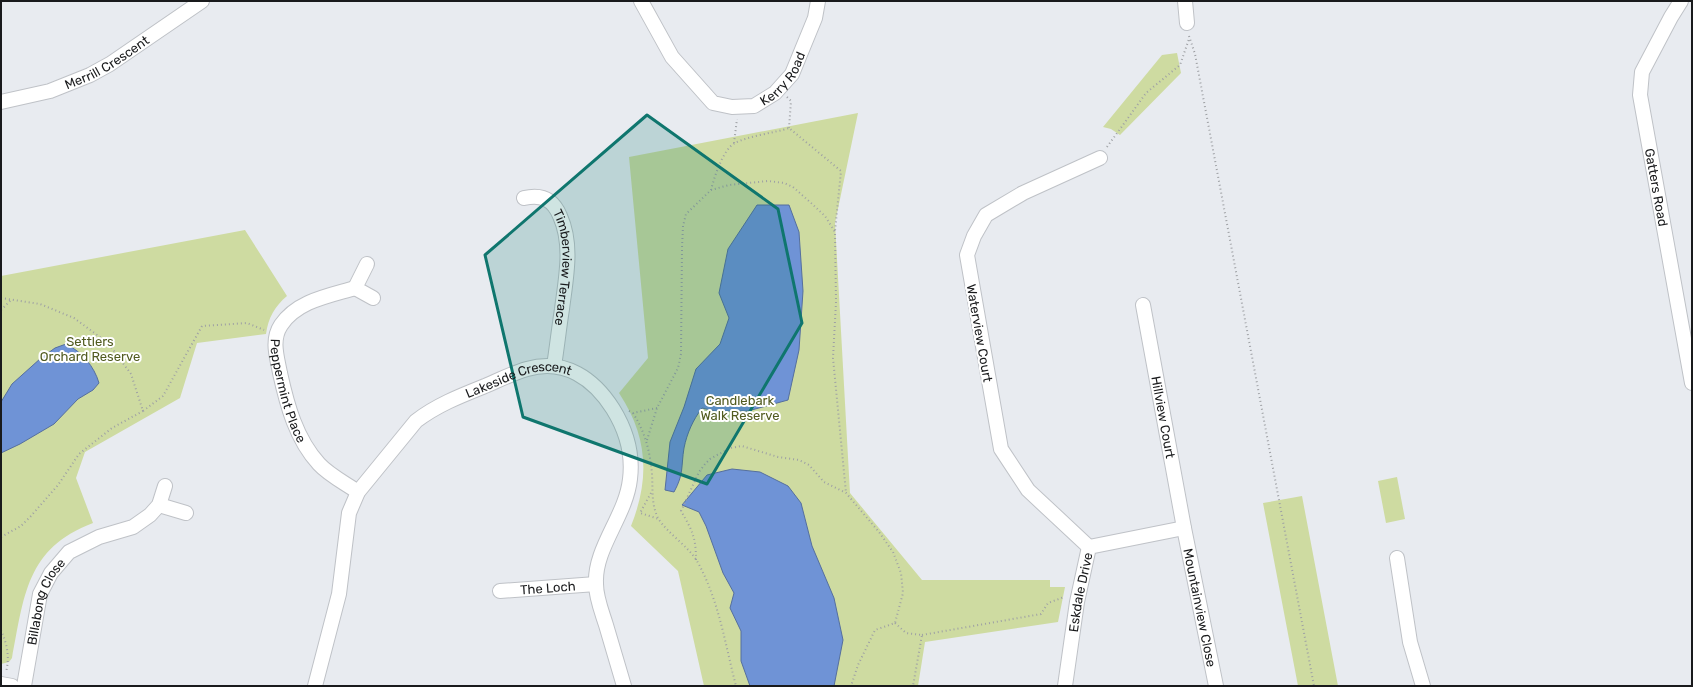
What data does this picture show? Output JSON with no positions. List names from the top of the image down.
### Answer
{
  "streets": {
    "street": [
      "Merrill Crescent",
      "Kerry Road",
      "Gatters Road",
      "Timberview Terrace",
      "Waterview Court",
      "Lakeside Crescent",
      "Peppermint Place",
      "Hillview Court",
      "The Loch",
      "Eskdale Drive",
      "Billabong Close",
      "Mountainview Close"
    ]
  },
  "crossings": [
    ["Timberview Terrace", "Lakeside Crescent"],
    ["Waterview Court", "Eskdale Drive"],
    ["Lakeside Crescent", "Peppermint Place"],
    ["Lakeside Crescent", "The Loch"],
    ["Hillview Court", "Eskdale Drive"],
    ["Hillview Court", "Mountainview Close"],
    ["Eskdale Drive", "Mountainview Close"]
  ],
  "parks": ["Settlers Orchard Reserve", "Candlebark Walk Reserve"]
}
